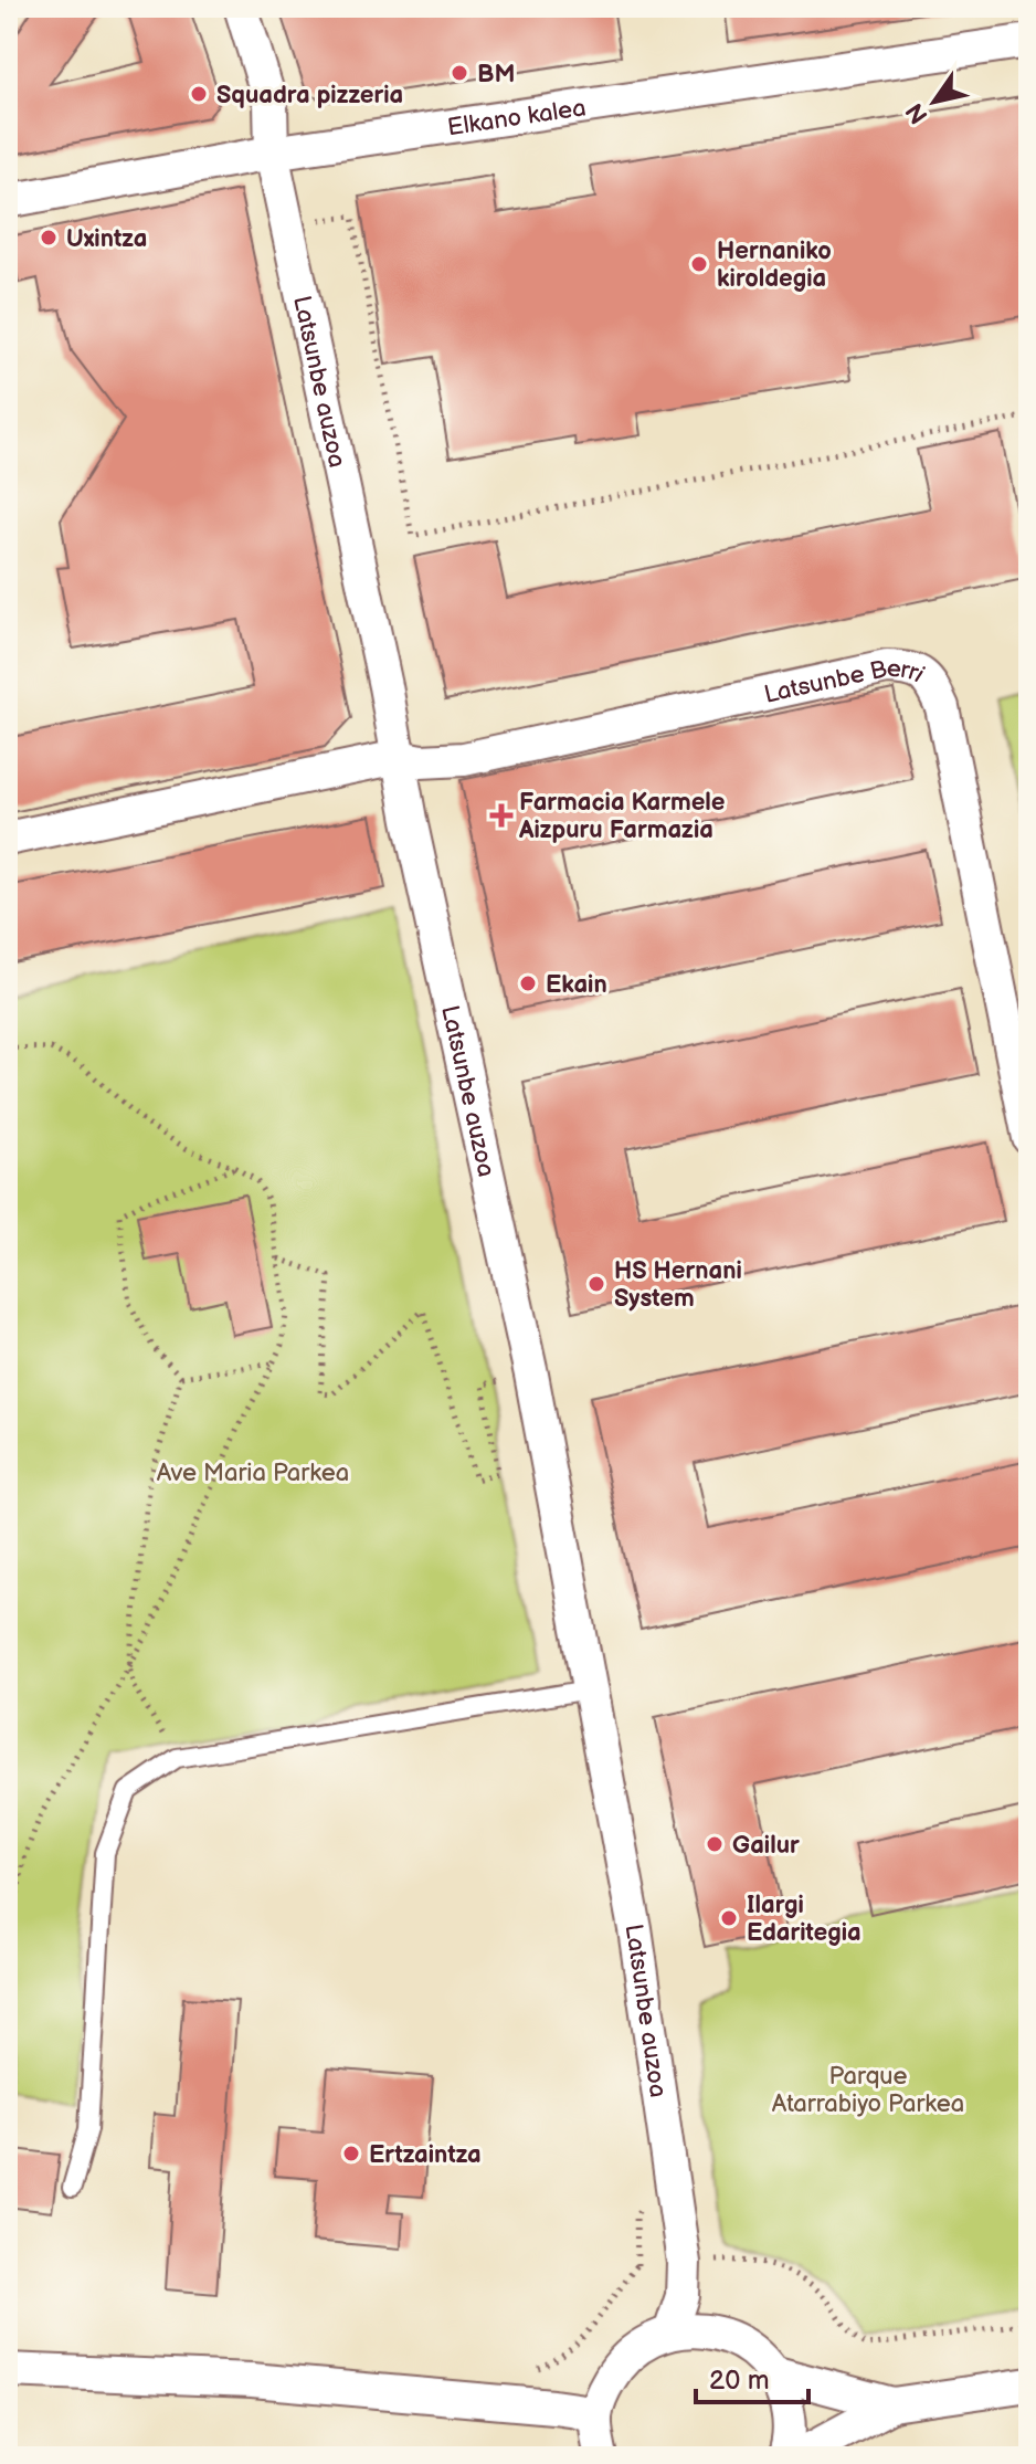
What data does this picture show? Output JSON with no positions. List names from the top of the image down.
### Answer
{
  "streets": {
    "street": ["Elkano kalea", "Latsunbe auzoa", "Latsunbe Berri"]
  },
  "crossings": [
    ["Elkano kalea", "Latsunbe auzoa"],
    ["Latsunbe auzoa", "Latsunbe Berri"]
  ],
  "parks": ["Ave Maria Parkea", "Parque Atarrabiyo Parkea"],
  "places": {
    "other": [
      "BM",
      "Squadra pizzeria",
      "Uxintza",
      "Hernaniko kiroldegia",
      "Ekain",
      "HS Hernani System",
      "Gailur",
      "Ilargi Edaritegia",
      "Ertzaintza"
    ],
    "health": ["Farmacia Karmele Aizpuru Farmazia"]
  },
  "scale_bar": "20 m",
  "north": "bottom left"
}
